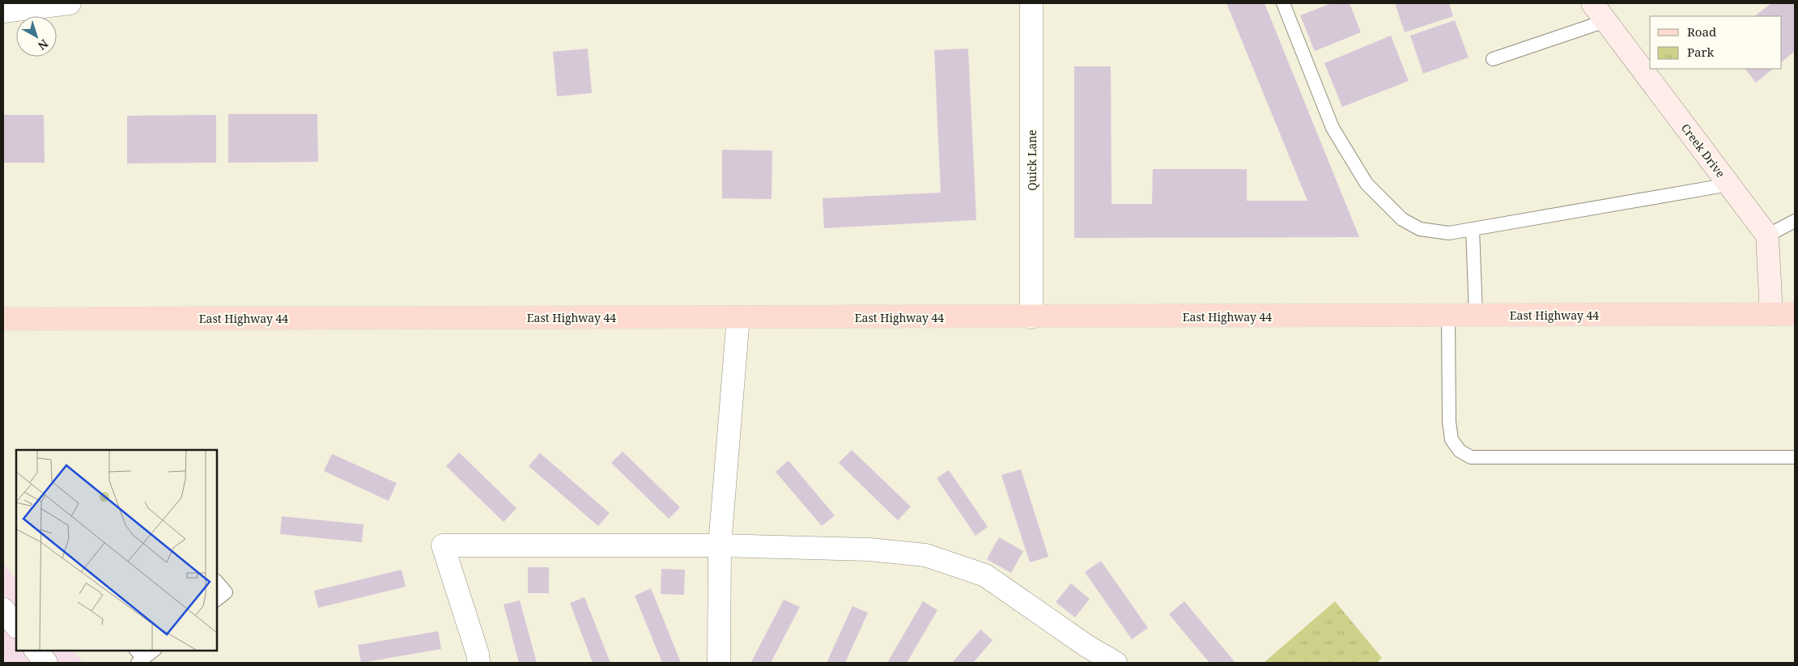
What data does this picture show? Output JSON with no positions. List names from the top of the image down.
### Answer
{
  "streets": {
    "main road": ["East Highway 44"],
    "street": ["Creek Drive", "Quick Lane"]
  },
  "crossings": [
    ["Quick Lane", "East Highway 44"]
  ],
  "legend": ["Road", "Park"],
  "north": "bottom right"
}
